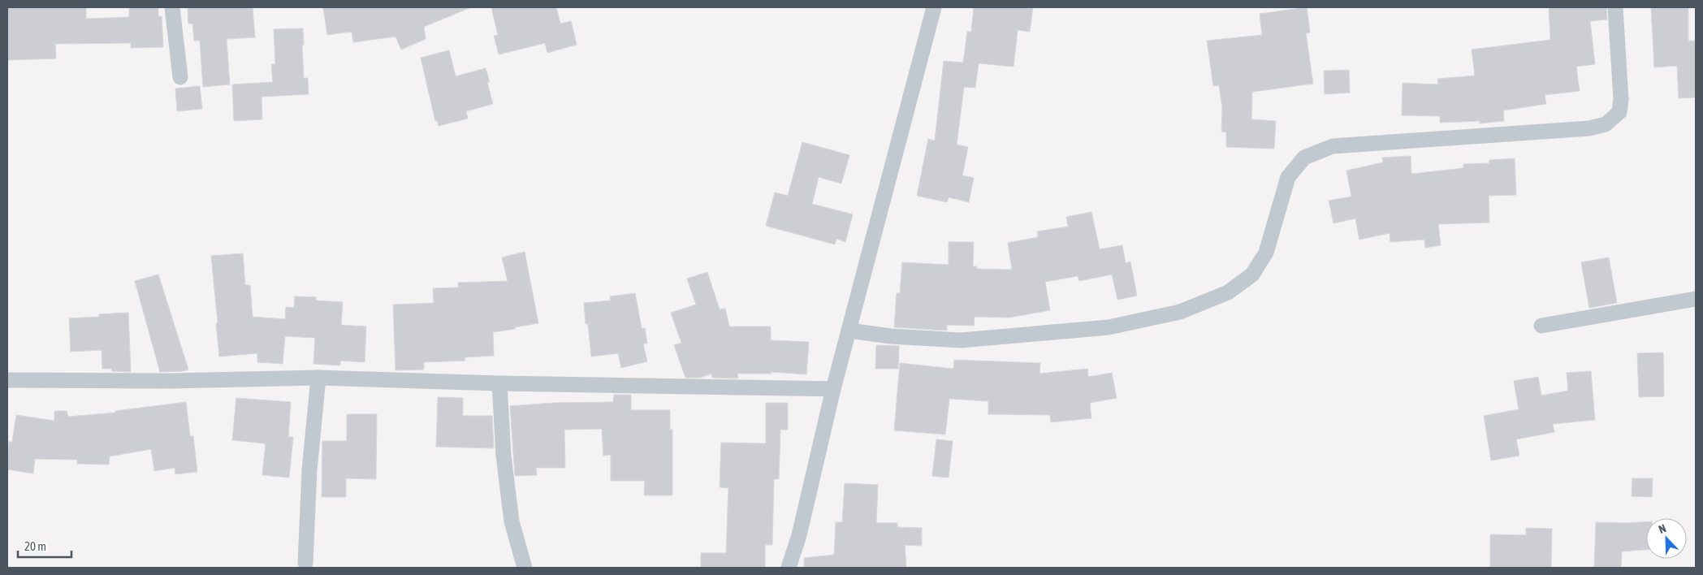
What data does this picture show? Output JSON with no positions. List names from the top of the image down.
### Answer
{
  "scale_bar": "20 m",
  "north": "top left"
}
